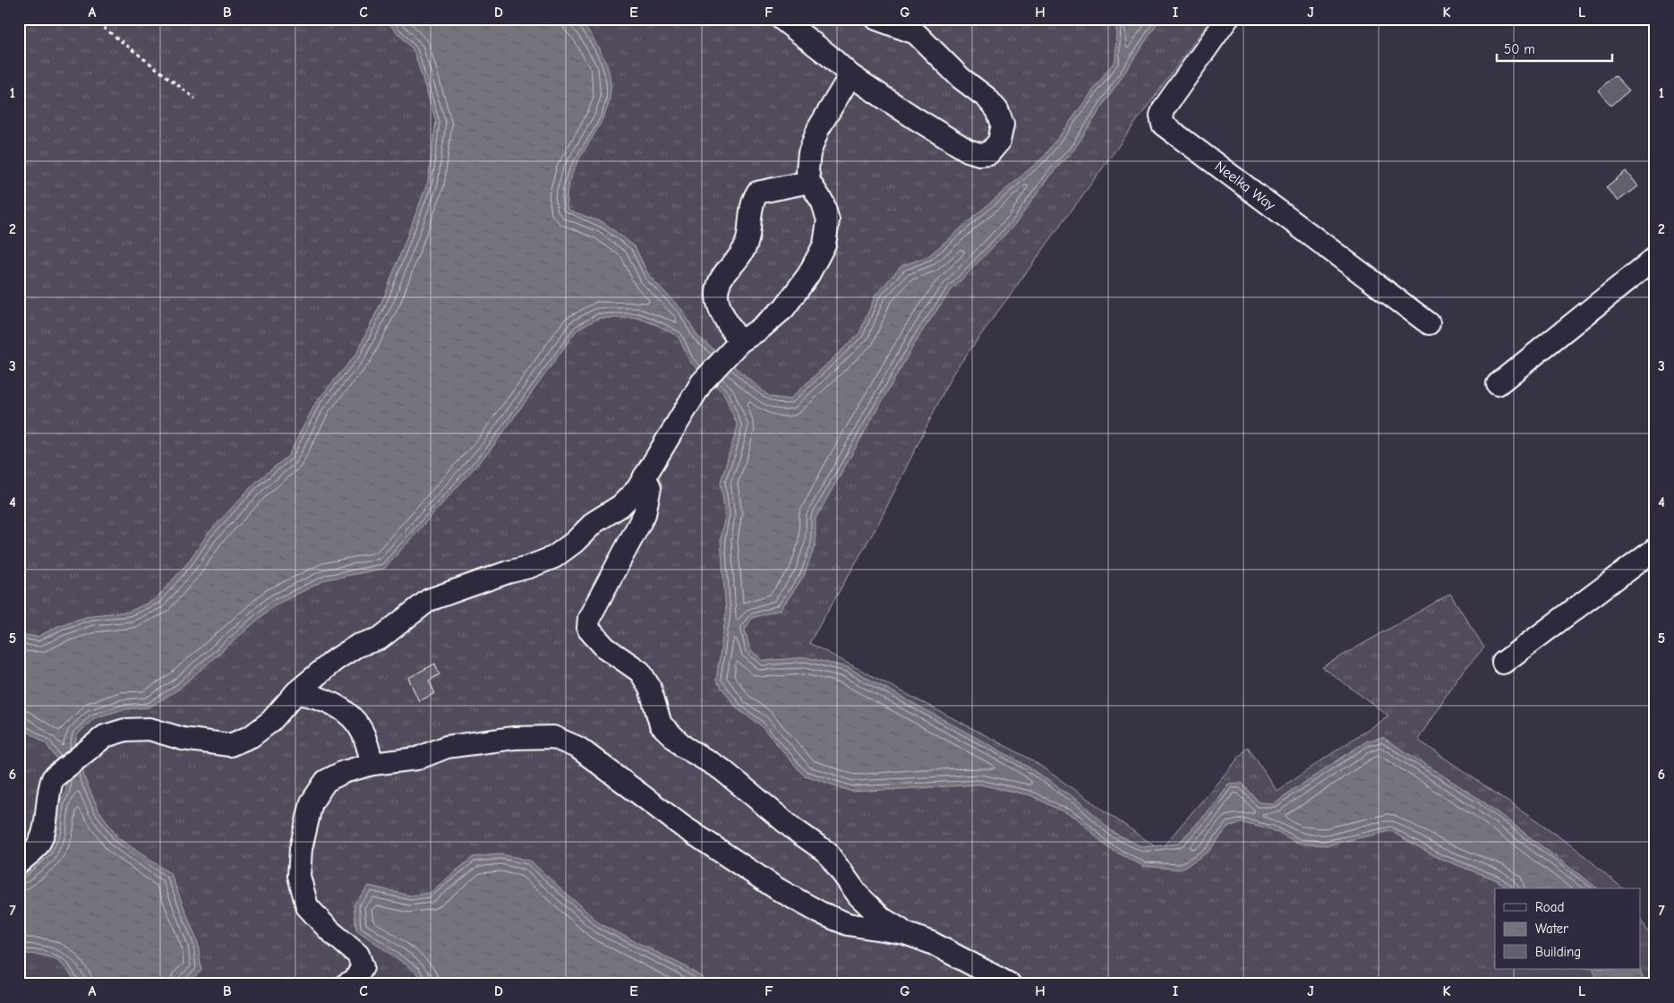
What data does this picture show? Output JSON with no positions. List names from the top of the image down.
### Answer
{
  "streets": {
    "street": ["Neelka Way"]
  },
  "legend": ["Road", "Water", "Building"],
  "scale_bar": "50 m",
  "grid": {
    "columns": [
      "A",
      "B",
      "C",
      "D",
      "E",
      "F",
      "G",
      "H",
      "I",
      "J",
      "K",
      "L"
    ],
    "rows": [
      "1",
      "2",
      "3",
      "4",
      "5",
      "6",
      "7"
    ]
  }
}
